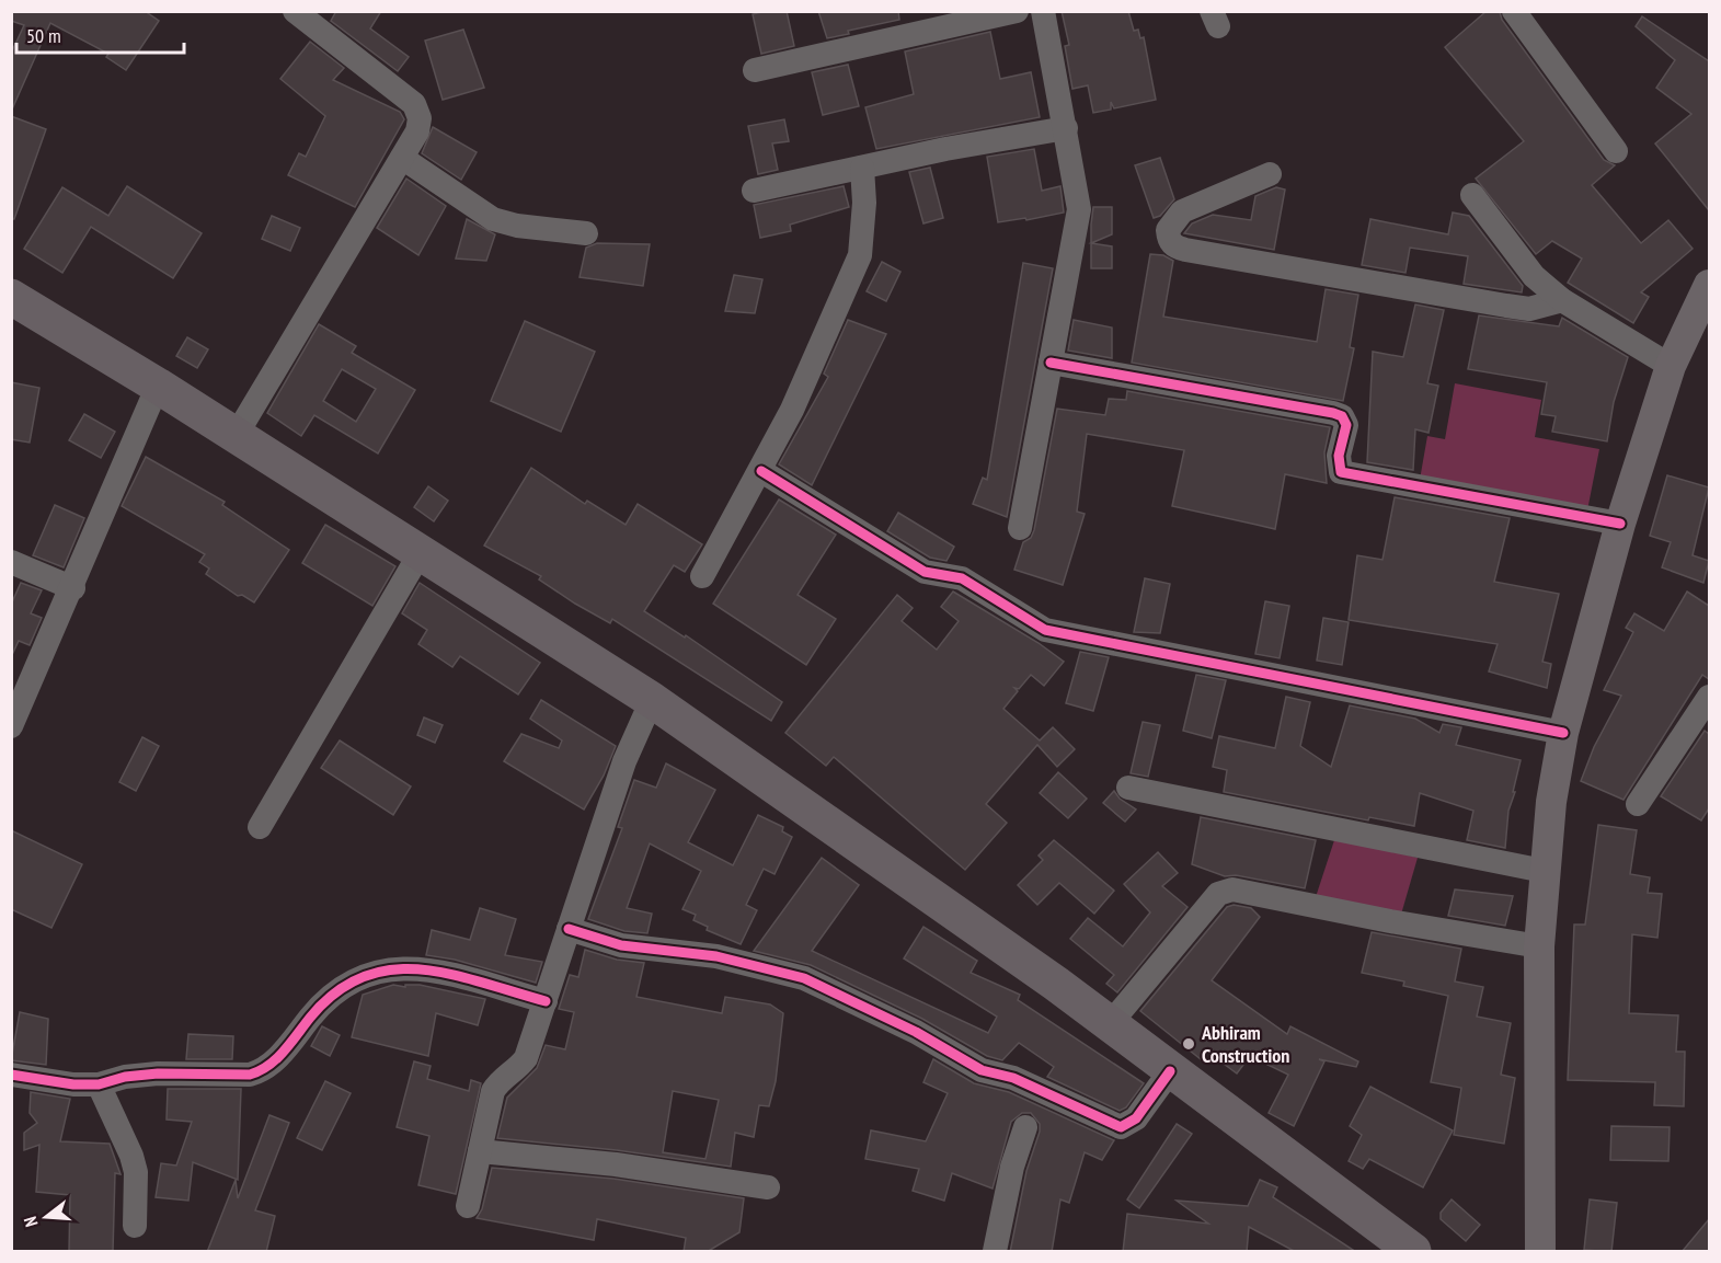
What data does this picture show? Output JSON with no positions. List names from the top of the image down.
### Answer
{
  "places": ["Abhiram Construction"],
  "scale_bar": "50 m",
  "north": "left"
}
